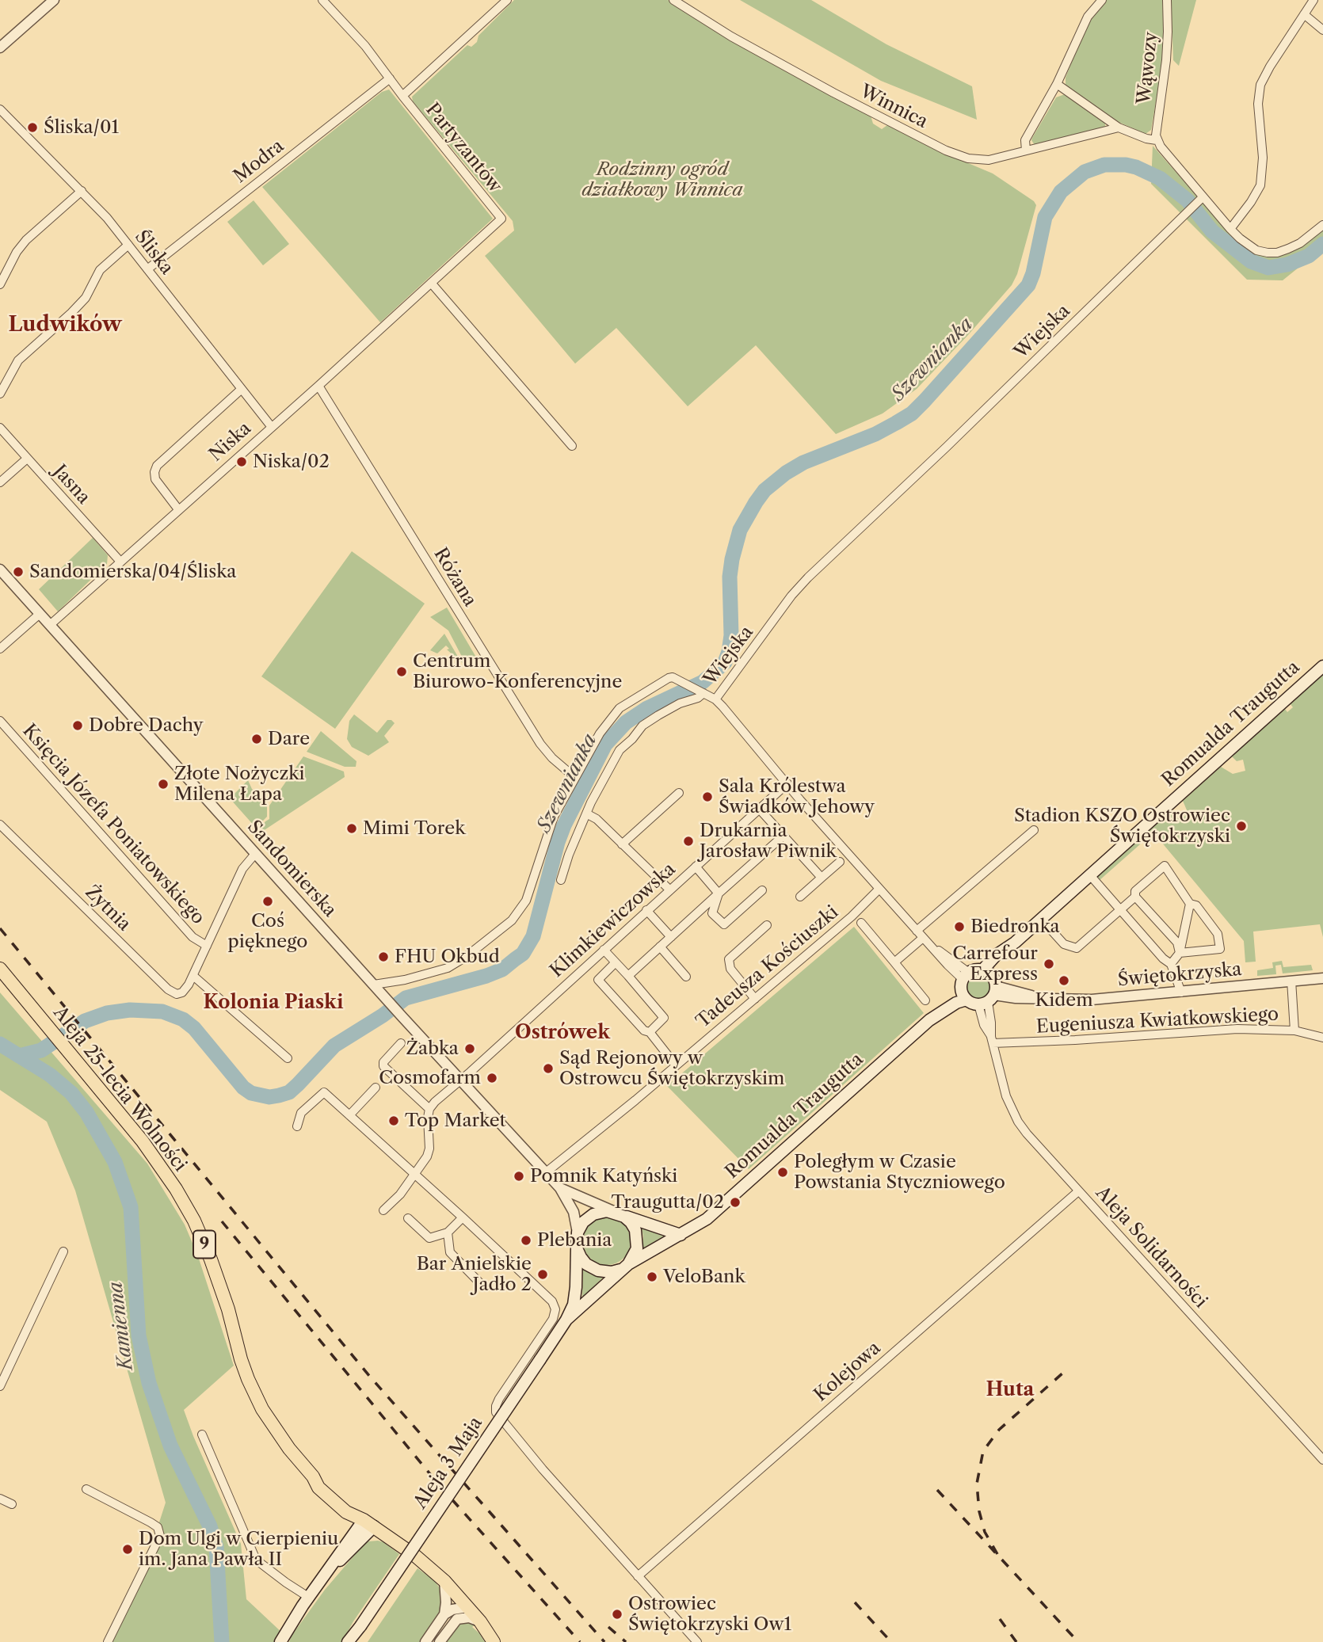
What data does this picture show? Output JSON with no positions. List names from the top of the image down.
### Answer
{
  "streets": {
    "main road": [
      "Romualda Traugutta",
      "Aleja 25-lecia Wolności",
      "9",
      "Aleja 3 Maja"
    ],
    "street": [
      "Wąwozy",
      "Winnica",
      "Partyzantów",
      "Modra",
      "Śliska",
      "Wiejska",
      "Niska",
      "Jasna",
      "Różana",
      "Księcia Józefa Poniatowskiego",
      "Sandomierska",
      "Żytnia",
      "Klimkiewiczowska",
      "Tadeusza Kościuszki",
      "Świętokrzyska",
      "Eugeniusza Kwiatkowskiego",
      "Aleja Solidarności",
      "Kolejowa"
    ]
  },
  "crossings": [
    ["Partyzantów", "Modra"],
    ["Partyzantów", "Niska"],
    ["Modra", "Śliska"],
    ["Śliska", "Niska"],
    ["Wiejska", "Różana"],
    ["Wiejska", "Sandomierska"],
    ["Niska", "Jasna"],
    ["Niska", "Różana"],
    ["Niska", "Sandomierska"],
    ["Romualda Traugutta", "Sandomierska"],
    ["Romualda Traugutta", "Aleja 3 Maja"],
    ["Księcia Józefa Poniatowskiego", "Sandomierska"],
    ["Księcia Józefa Poniatowskiego", "Żytnia"],
    ["Sandomierska", "Klimkiewiczowska"],
    ["Sandomierska", "Tadeusza Kościuszki"],
    ["Sandomierska", "Aleja 3 Maja"],
    ["Świętokrzyska", "Aleja Solidarności"],
    ["Eugeniusza Kwiatkowskiego", "Aleja Solidarności"],
    ["Aleja 25-lecia Wolności", "9"],
    ["Aleja Solidarności", "Kolejowa"]
  ],
  "districts": [
    "Ludwików",
    "Kolonia Piaski",
    "Ostrówek",
    "Huta"
  ],
  "water": ["Szewnianka", "Kamienna"],
  "parks": ["Rodzinny ogród działkowy Winnica"],
  "places": [
    "Śliska/01",
    "Niska/02",
    "Sandomierska/04/Śliska",
    "Centrum Biurowo-Konferencyjne",
    "Dobre Dachy",
    "Dare",
    "Złote Nożyczki Milena Łapa",
    "Sala Królestwa Świadków Jehowy",
    "Stadion KSZO Ostrowiec Świętokrzyski",
    "Mimi Torek",
    "Drukarnia Jarosław Piwnik",
    "Coś pięknego",
    "Biedronka",
    "FHU Okbud",
    "Carrefour Express",
    "Kidem",
    "Żabka",
    "Sąd Rejonowy w Ostrowcu Świętokrzyskim",
    "Cosmofarm",
    "Top Market",
    "Poległym w Czasie Powstania Styczniowego",
    "Pomnik Katyński",
    "Traugutta/02",
    "Plebania",
    "Bar Anielskie Jadło 2",
    "VeloBank",
    "Dom Ulgi w Cierpieniu im. Jana Pawła II",
    "Ostrowiec Świętokrzyski Ow1"
  ]
}
